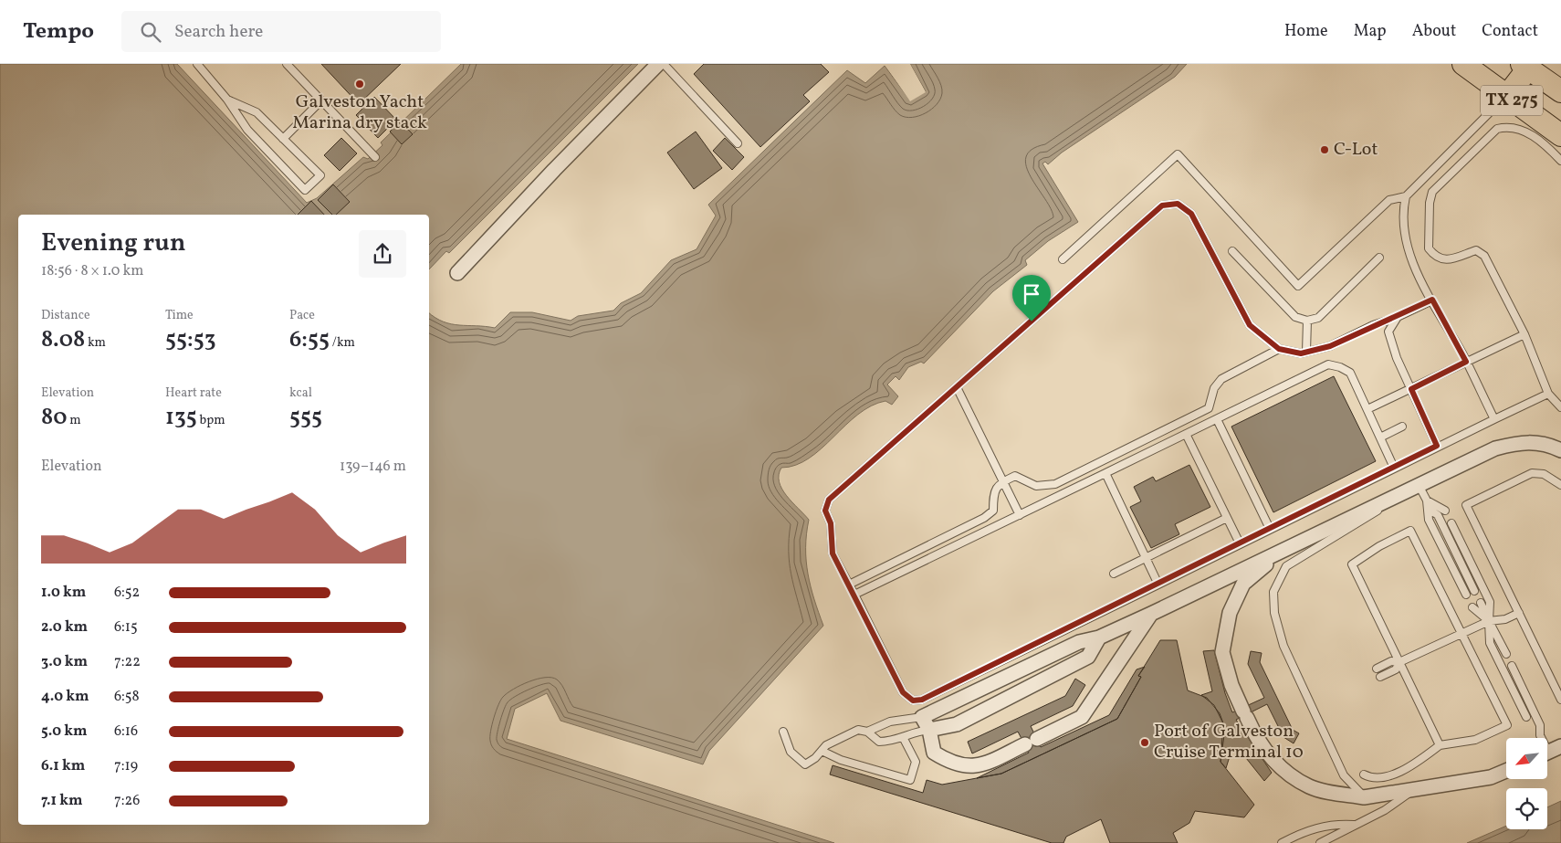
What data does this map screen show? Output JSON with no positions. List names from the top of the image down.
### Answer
{
  "streets": {
    "main road": ["TX 275"]
  },
  "places": ["Galveston Yacht Marina dry stack", "C-Lot", "Port of Galveston Cruise Terminal 10"],
  "north": "bottom left",
  "page": {
    "header": "Tempo",
    "search": "Search here",
    "nav": [
      "Home",
      "Map",
      "About",
      "Contact"
    ],
    "heading": ["Evening run", "18:56 · 8 × 1.0 km"],
    "stats": [
      ["Distance", "8.08 km"],
      ["Time", "55:53"],
      ["Pace", "6:55 /km"],
      ["Elevation", "80 m"],
      ["Heart rate", "135 bpm"],
      ["kcal", "555"]
    ],
    "chart": ["Elevation", "139–146 m"],
    "list": [
      {
        "name": "1.0 km",
        "note": "6:52"
      },
      {
        "name": "2.0 km",
        "note": "6:15"
      },
      {
        "name": "3.0 km",
        "note": "7:22"
      },
      {
        "name": "4.0 km",
        "note": "6:58"
      },
      {
        "name": "5.0 km",
        "note": "6:16"
      },
      {
        "name": "6.1 km",
        "note": "7:19"
      },
      {
        "name": "7.1 km",
        "note": "7:26"
      }
    ]
  }
}
